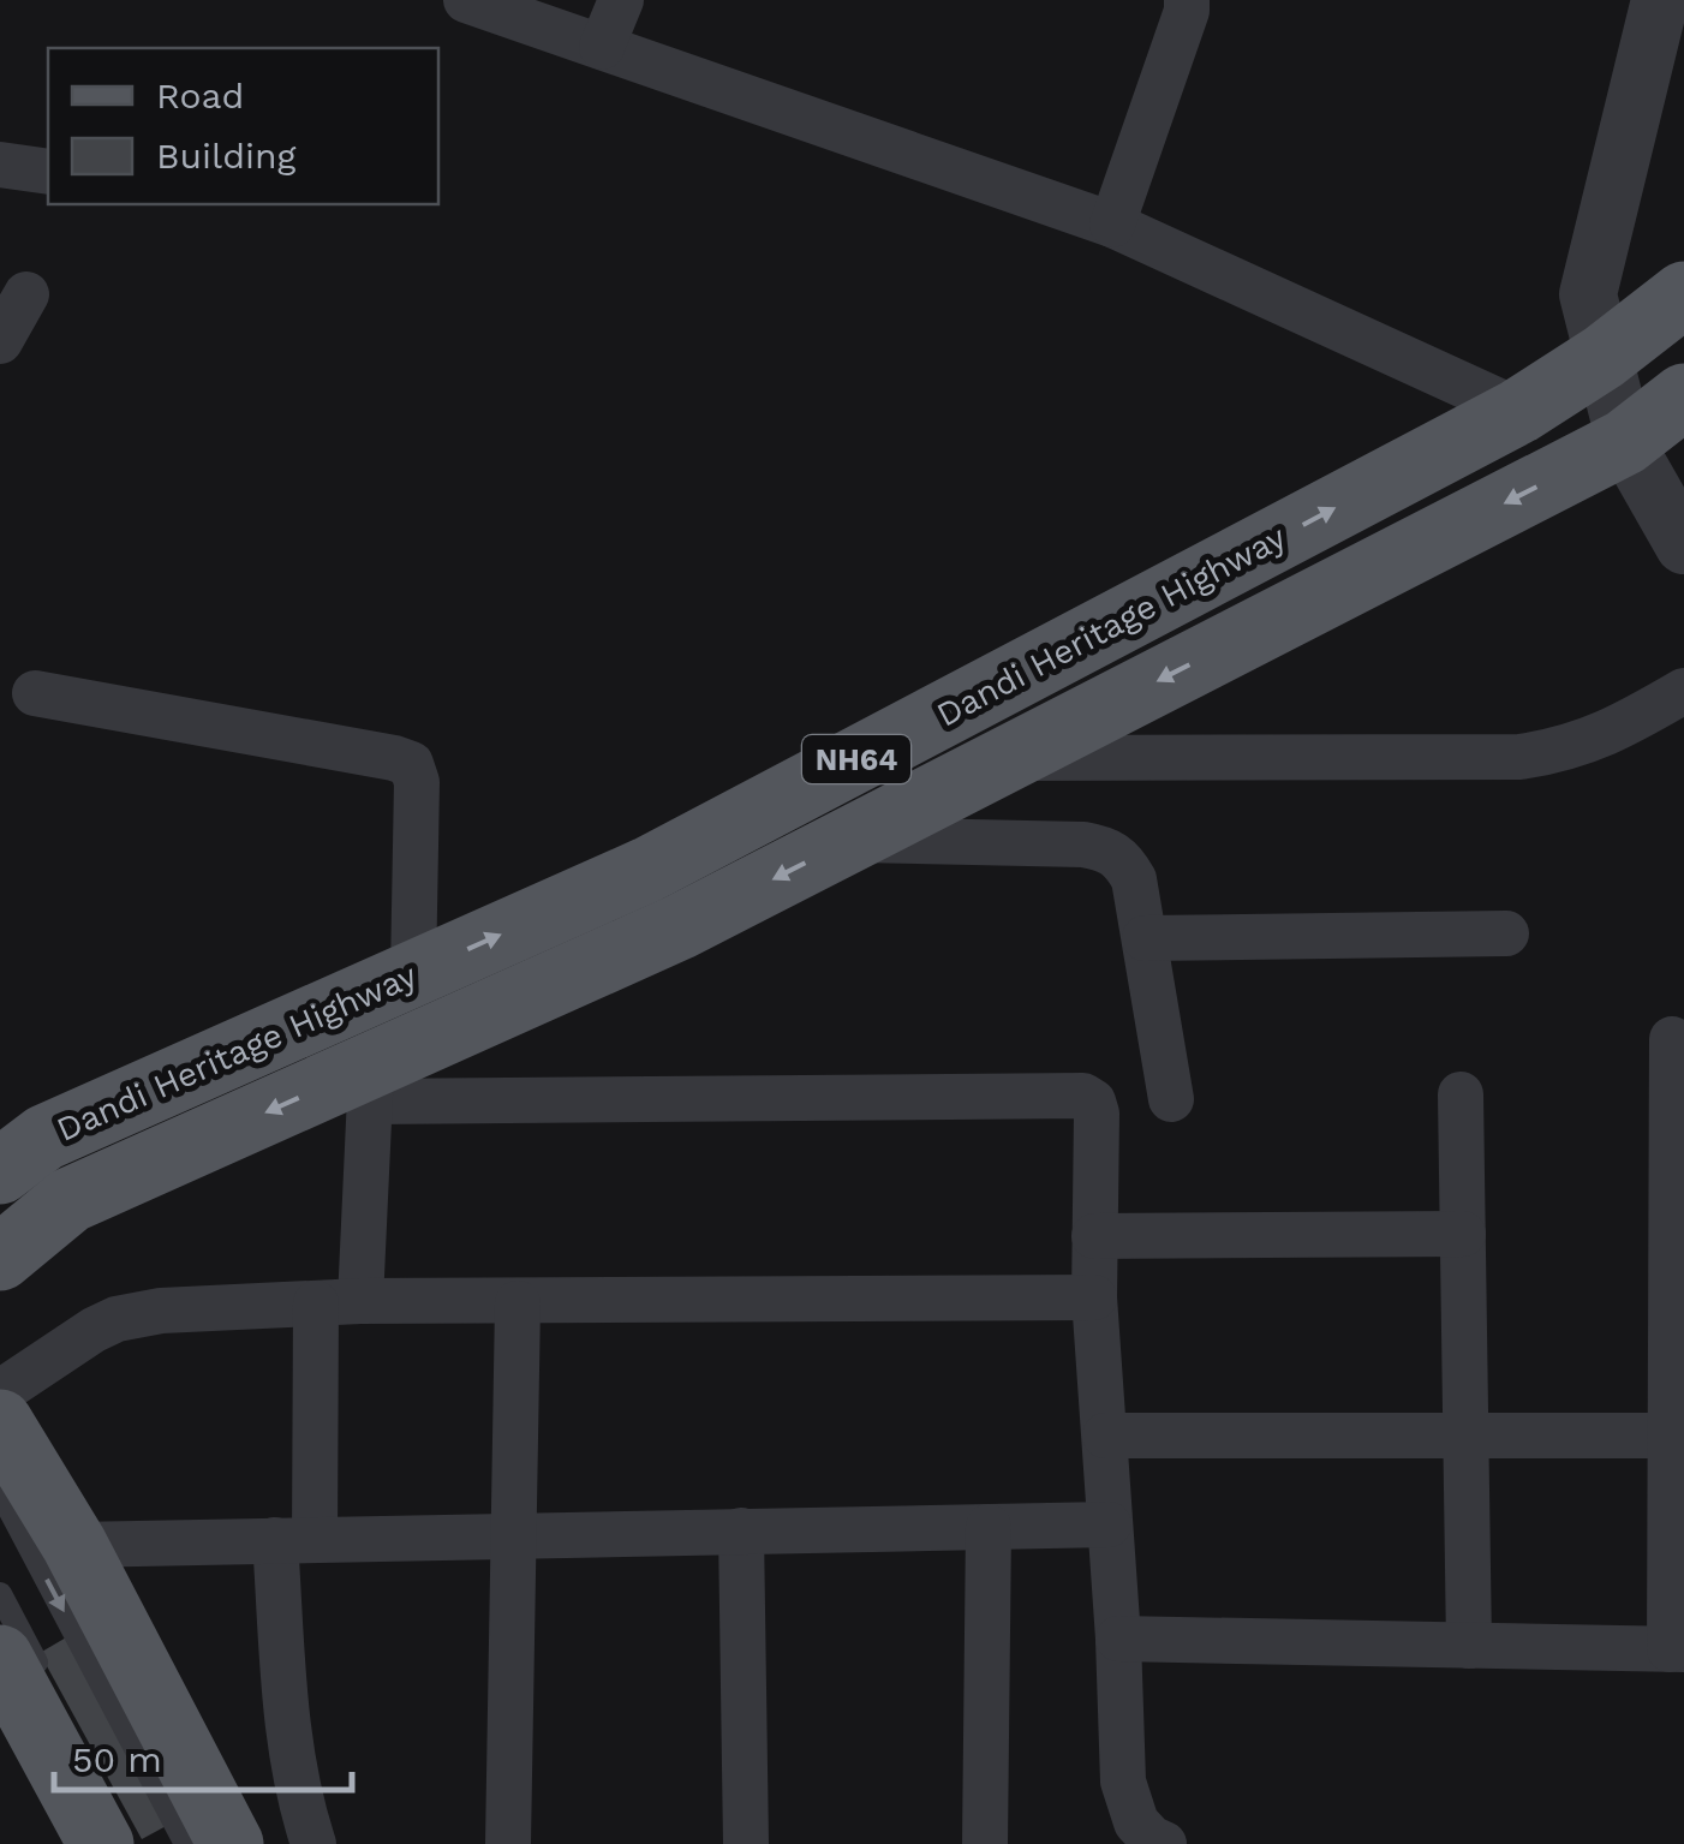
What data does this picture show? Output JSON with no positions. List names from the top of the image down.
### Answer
{
  "streets": {
    "main road": ["Dandi Heritage Highway", "NH64"]
  },
  "legend": ["Road", "Building"],
  "scale_bar": "50 m"
}
